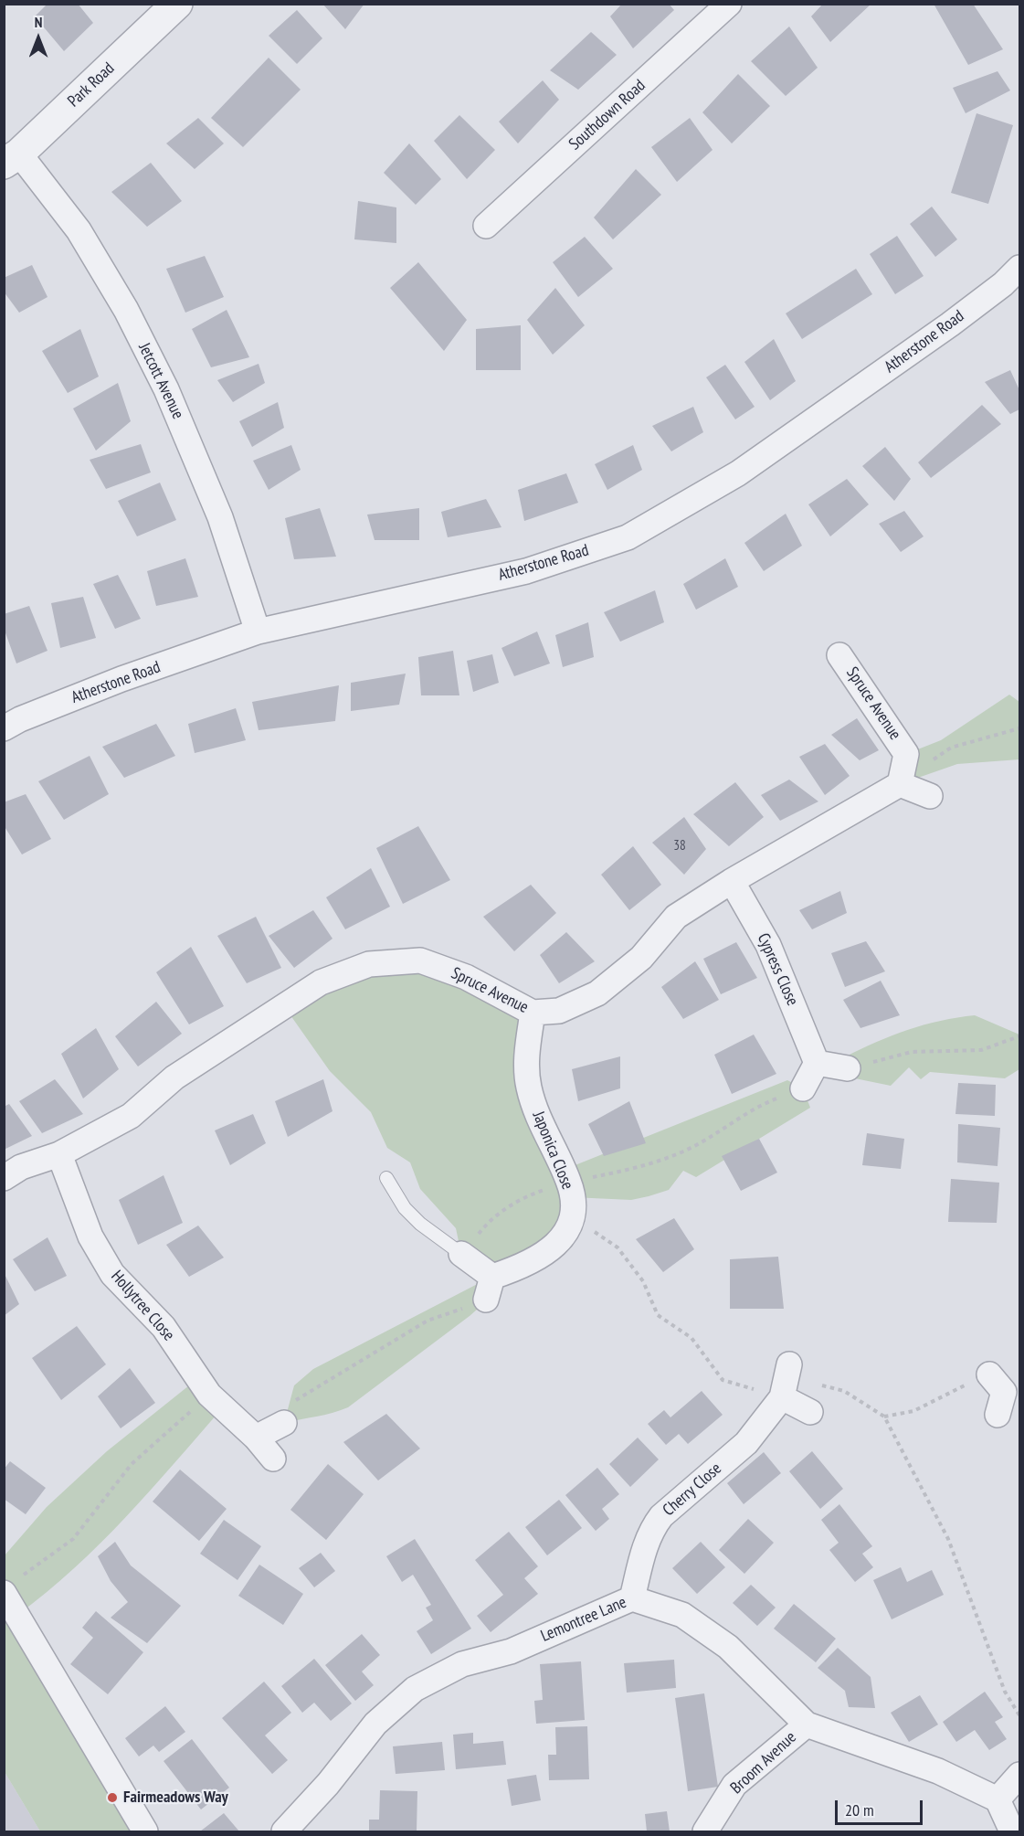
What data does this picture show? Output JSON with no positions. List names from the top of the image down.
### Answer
{
  "streets": {
    "street": [
      "Park Road",
      "Southdown Road",
      "Atherstone Road",
      "Jetcott Avenue",
      "Spruce Avenue",
      "Cypress Close",
      "Japonica Close",
      "Hollytree Close",
      "Cherry Close",
      "Lemontree Lane",
      "Broom Avenue"
    ]
  },
  "crossings": [
    ["Park Road", "Jetcott Avenue"],
    ["Atherstone Road", "Jetcott Avenue"],
    ["Spruce Avenue", "Cypress Close"],
    ["Spruce Avenue", "Japonica Close"],
    ["Spruce Avenue", "Hollytree Close"],
    ["Cherry Close", "Lemontree Lane"],
    ["Lemontree Lane", "Broom Avenue"]
  ],
  "places": ["Fairmeadows Way"],
  "house_numbers": ["38"],
  "scale_bar": "20 m",
  "north": "top"
}
